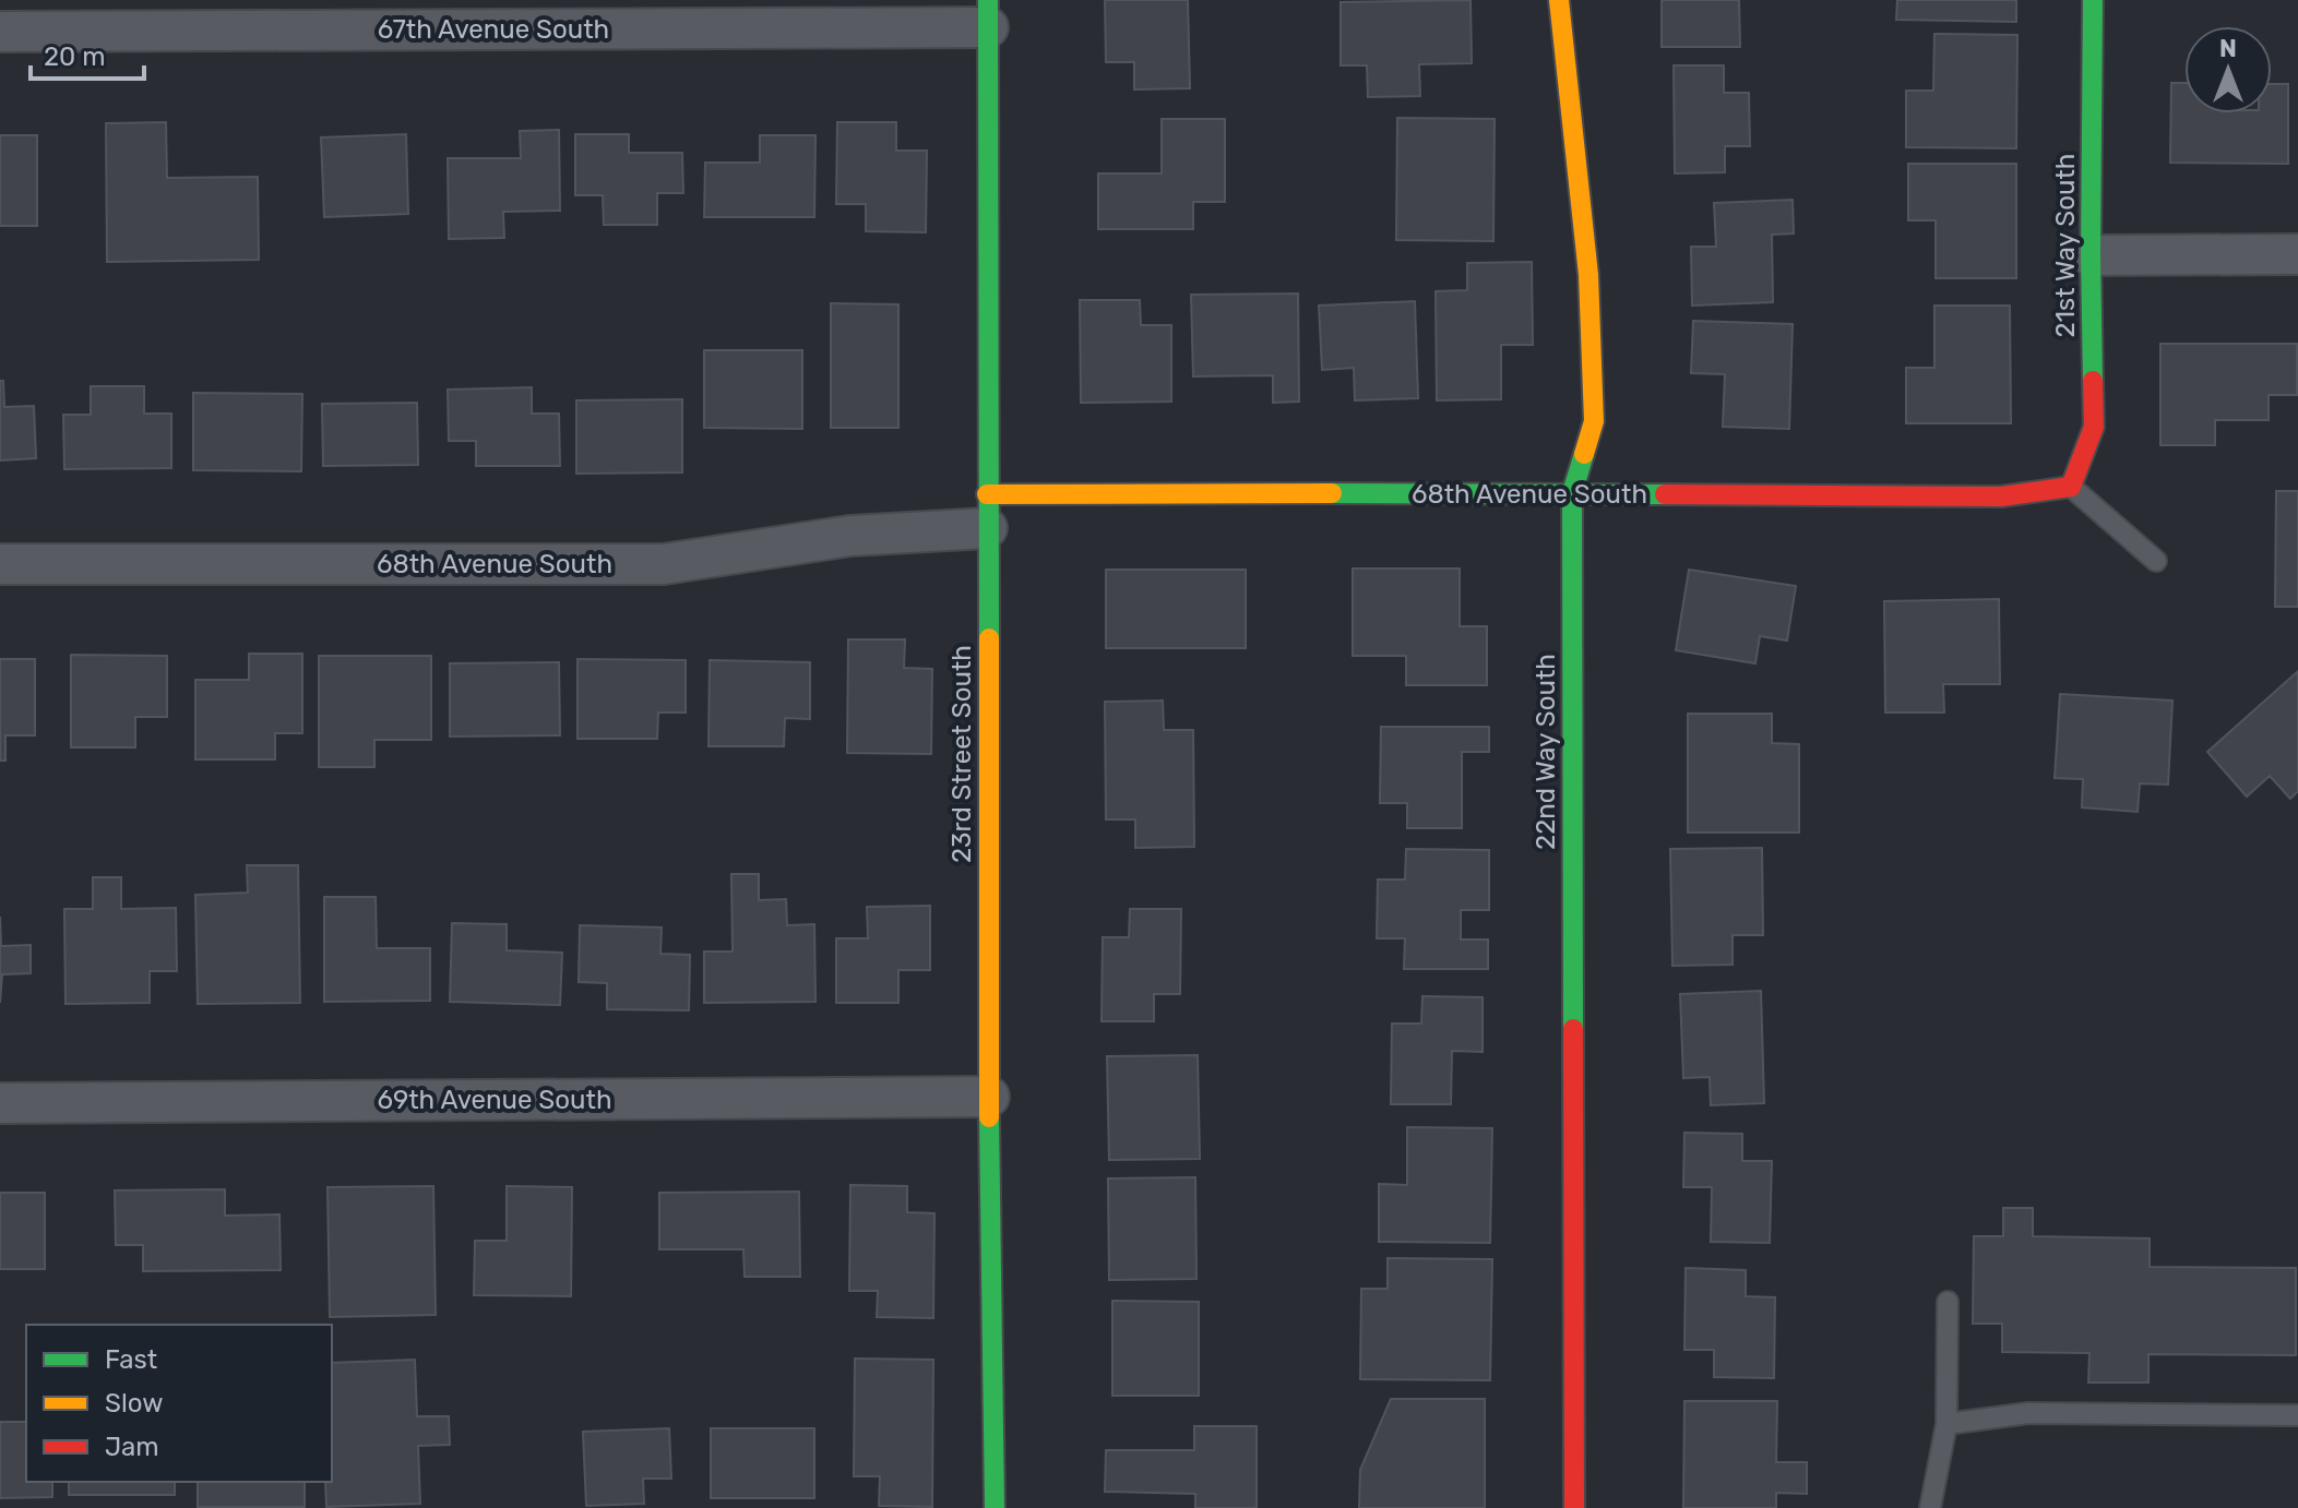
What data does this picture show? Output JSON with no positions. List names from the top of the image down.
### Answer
{
  "streets": {
    "street": [
      "67th Avenue South",
      "21st Way South",
      "68th Avenue South",
      "22nd Way South",
      "23rd Street South",
      "69th Avenue South"
    ]
  },
  "crossings": [
    ["67th Avenue South", "23rd Street South"],
    ["21st Way South", "68th Avenue South"],
    ["68th Avenue South", "22nd Way South"],
    ["68th Avenue South", "23rd Street South"],
    ["23rd Street South", "69th Avenue South"]
  ],
  "legend": ["Fast", "Slow", "Jam"],
  "scale_bar": "20 m",
  "north": "top"
}
